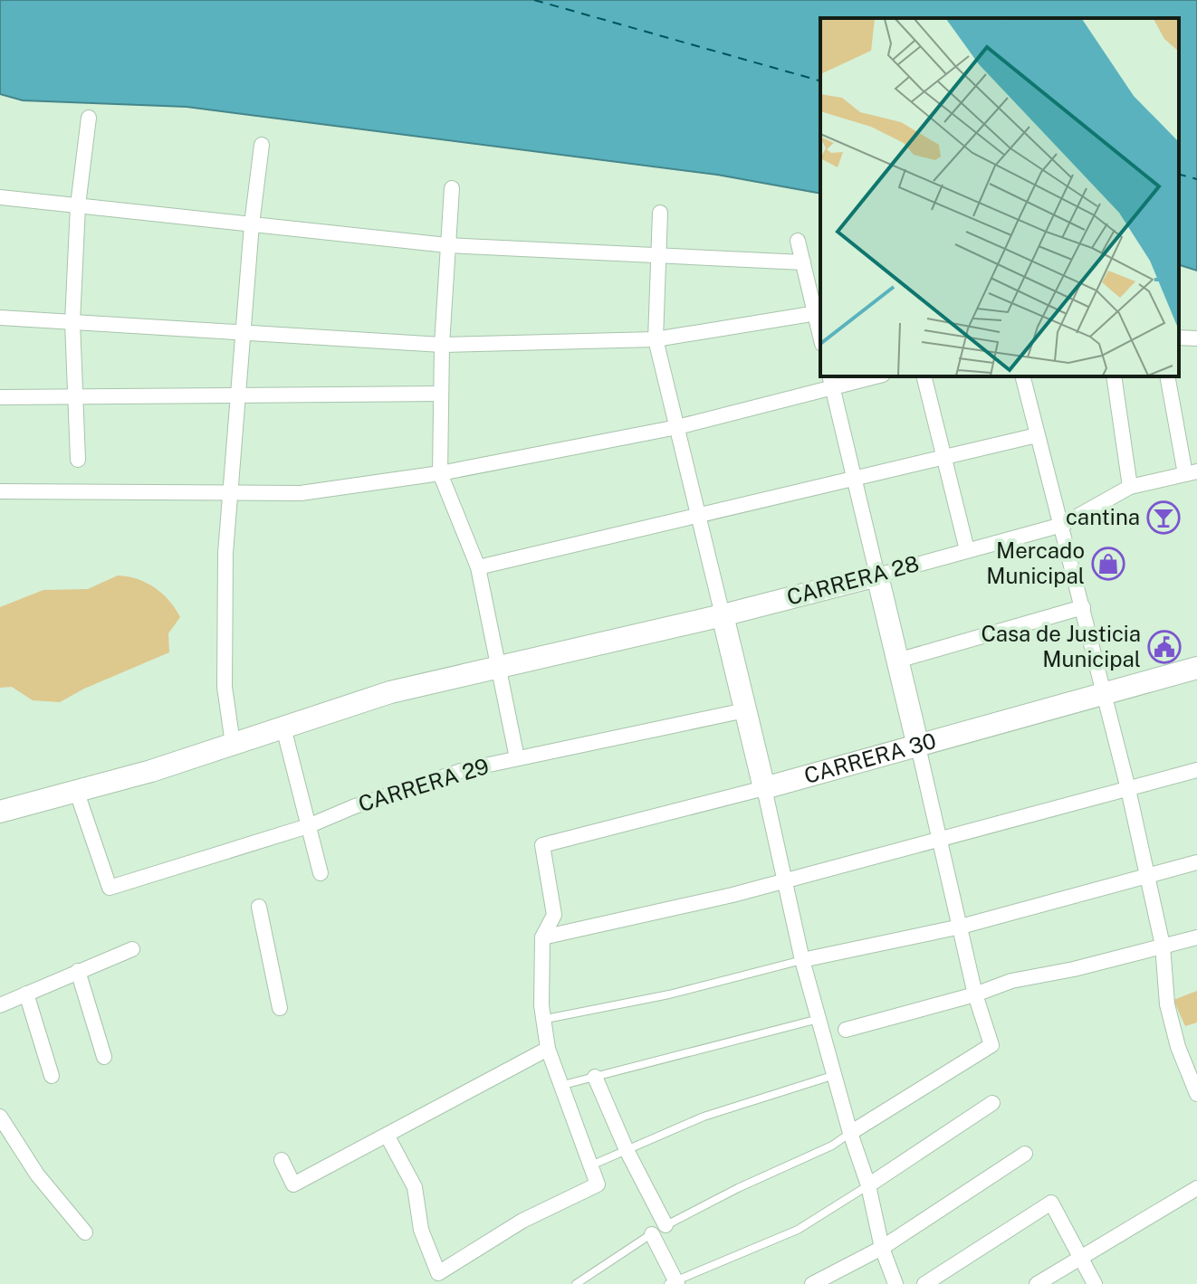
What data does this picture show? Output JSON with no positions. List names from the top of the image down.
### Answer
{
  "streets": {
    "main road": ["CARRERA 28", "CARRERA 30"],
    "street": ["CARRERA 29"]
  },
  "crossings": [
    ["CARRERA 28", "CARRERA 29"]
  ],
  "places": {
    "bar": ["cantina"],
    "shop": ["Mercado Municipal"],
    "public building": ["Casa de Justicia Municipal"]
  }
}
